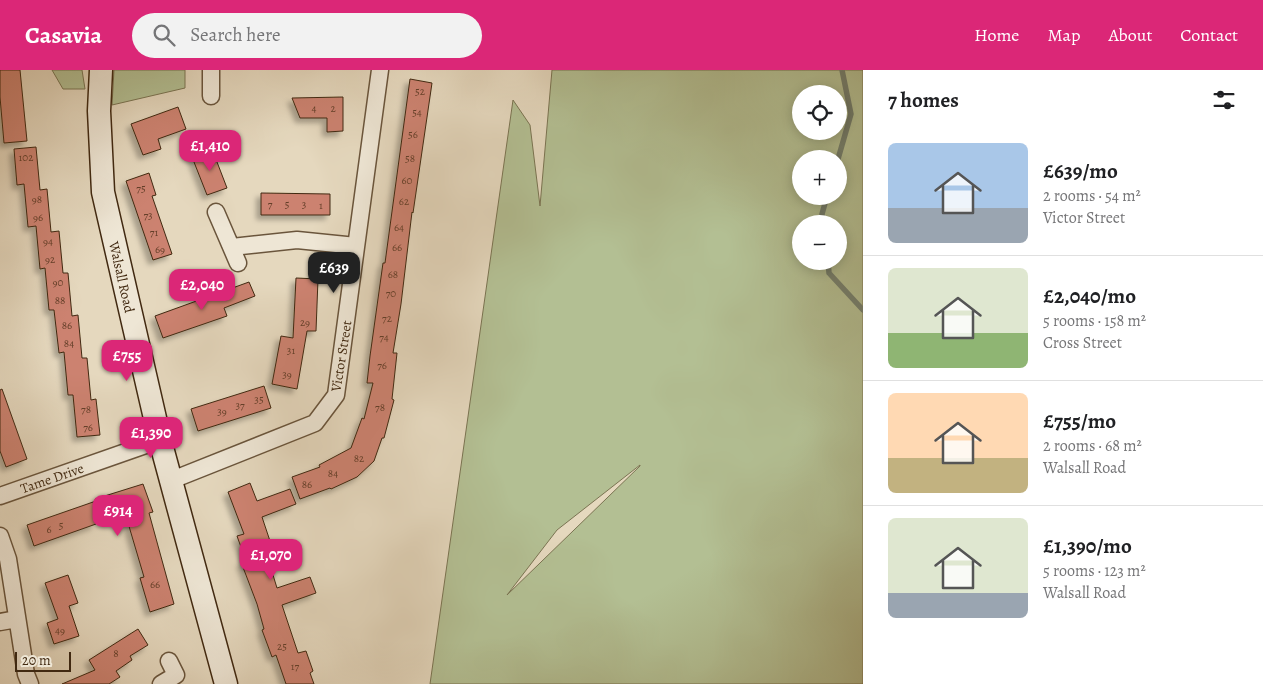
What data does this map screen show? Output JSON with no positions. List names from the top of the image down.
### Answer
{
  "streets": {
    "main road": ["Walsall Road"],
    "street": ["Victor Street", "Tame Drive"]
  },
  "crossings": [
    ["Walsall Road", "Victor Street"],
    ["Walsall Road", "Tame Drive"]
  ],
  "house_numbers": [
    "52",
    "4",
    "2",
    "54",
    "56",
    "102",
    "58",
    "60",
    "75",
    "98",
    "62",
    "7",
    "5",
    "3",
    "1",
    "73",
    "96",
    "64",
    "71",
    "94",
    "66",
    "69",
    "92",
    "68",
    "90",
    "70",
    "88",
    "72",
    "29",
    "86",
    "74",
    "84",
    "31",
    "76",
    "39",
    "35",
    "37",
    "78",
    "78",
    "39",
    "76",
    "82",
    "84",
    "86",
    "5",
    "6",
    "66",
    "49",
    "25",
    "8",
    "17"
  ],
  "scale_bar": "20 m",
  "page": {
    "header": "Casavia",
    "search": "Search here",
    "nav": [
      "Home",
      "Map",
      "About",
      "Contact"
    ],
    "heading": "7 homes",
    "map_buttons": ["+", "−"],
    "price": [
      "£1,410",
      "£639",
      "£2,040",
      "£755",
      "£1,390",
      "£914",
      "£1,070"
    ],
    "list": [
      {
        "name": "£639/mo",
        "note": "2 rooms · 54 m² · Victor Street"
      },
      {
        "name": "£2,040/mo",
        "note": "5 rooms · 158 m² · Cross Street"
      },
      {
        "name": "£755/mo",
        "note": "2 rooms · 68 m² · Walsall Road"
      },
      {
        "name": "£1,390/mo",
        "note": "5 rooms · 123 m² · Walsall Road"
      }
    ],
    "scale": "20 m"
  }
}
